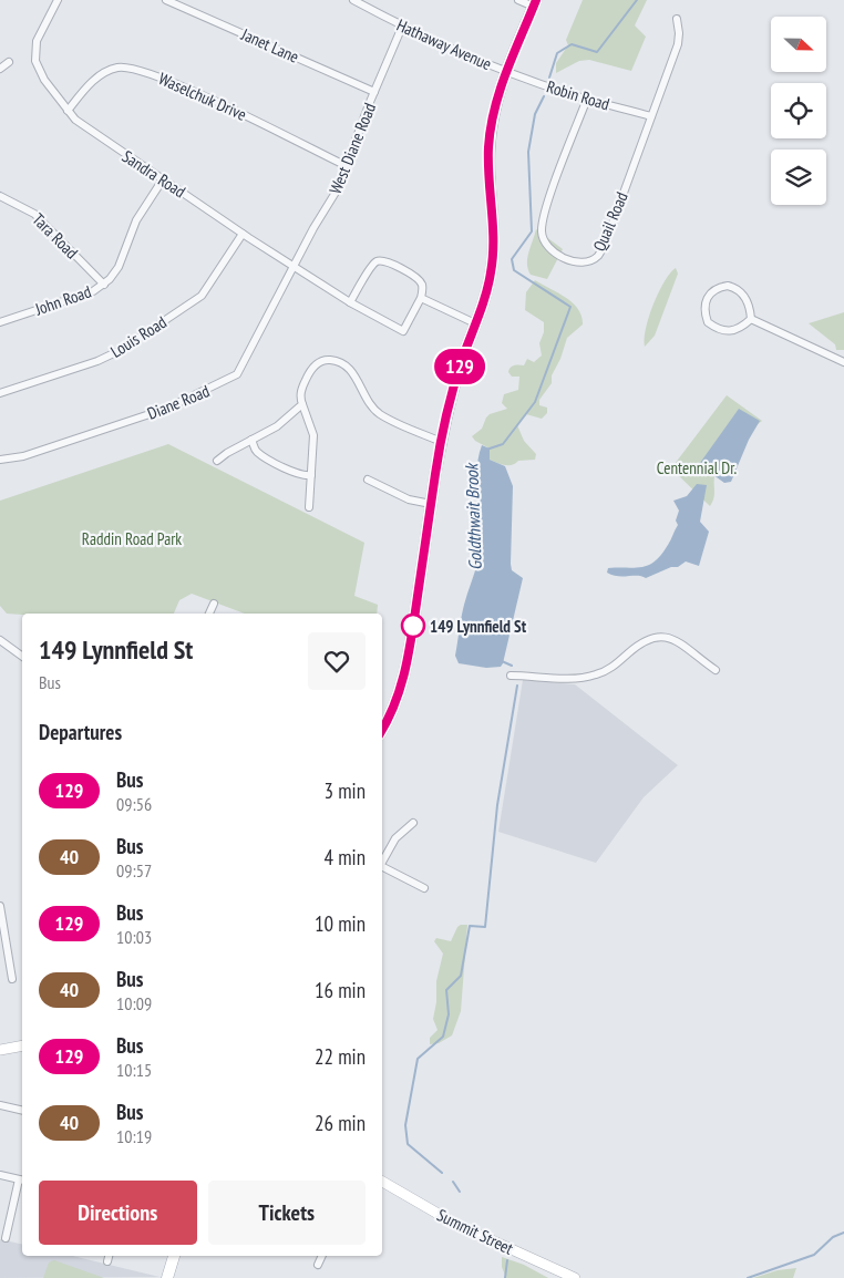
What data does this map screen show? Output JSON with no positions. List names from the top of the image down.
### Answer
{
  "streets": {
    "main road": ["Summit Street"],
    "street": [
      "Hathaway Avenue",
      "Janet Lane",
      "Robin Road",
      "Waselchuk Drive",
      "West Diane Road",
      "Sandra Road",
      "Quail Road",
      "Tara Road",
      "John Road",
      "Louis Road",
      "Diane Road"
    ]
  },
  "crossings": [
    ["Hathaway Avenue", "Robin Road"],
    ["Hathaway Avenue", "West Diane Road"],
    ["Janet Lane", "West Diane Road"],
    ["Robin Road", "Quail Road"],
    ["Waselchuk Drive", "West Diane Road"],
    ["Waselchuk Drive", "Sandra Road"],
    ["West Diane Road", "Sandra Road"],
    ["West Diane Road", "Diane Road"],
    ["Sandra Road", "John Road"],
    ["Sandra Road", "Louis Road"],
    ["Sandra Road", "Diane Road"],
    ["Tara Road", "John Road"]
  ],
  "water": ["Goldthwait Brook"],
  "parks": ["Centennial Dr.", "Raddin Road Park"],
  "places": ["149 Lynnfield St"],
  "lines": ["bus line 129"],
  "north": "right",
  "page": {
    "on_map": "129",
    "heading": [
      ["149 Lynnfield St", "Bus"],
      "Departures"
    ],
    "list": [
      {
        "mark": "129",
        "name": "Bus",
        "note": "09:56",
        "value": "3 min"
      },
      {
        "mark": "40",
        "name": "Bus",
        "note": "09:57",
        "value": "4 min"
      },
      {
        "mark": "129",
        "name": "Bus",
        "note": "10:03",
        "value": "10 min"
      },
      {
        "mark": "40",
        "name": "Bus",
        "note": "10:09",
        "value": "16 min"
      },
      {
        "mark": "129",
        "name": "Bus",
        "note": "10:15",
        "value": "22 min"
      },
      {
        "mark": "40",
        "name": "Bus",
        "note": "10:19",
        "value": "26 min"
      }
    ],
    "buttons": ["Directions", "Tickets"]
  }
}
